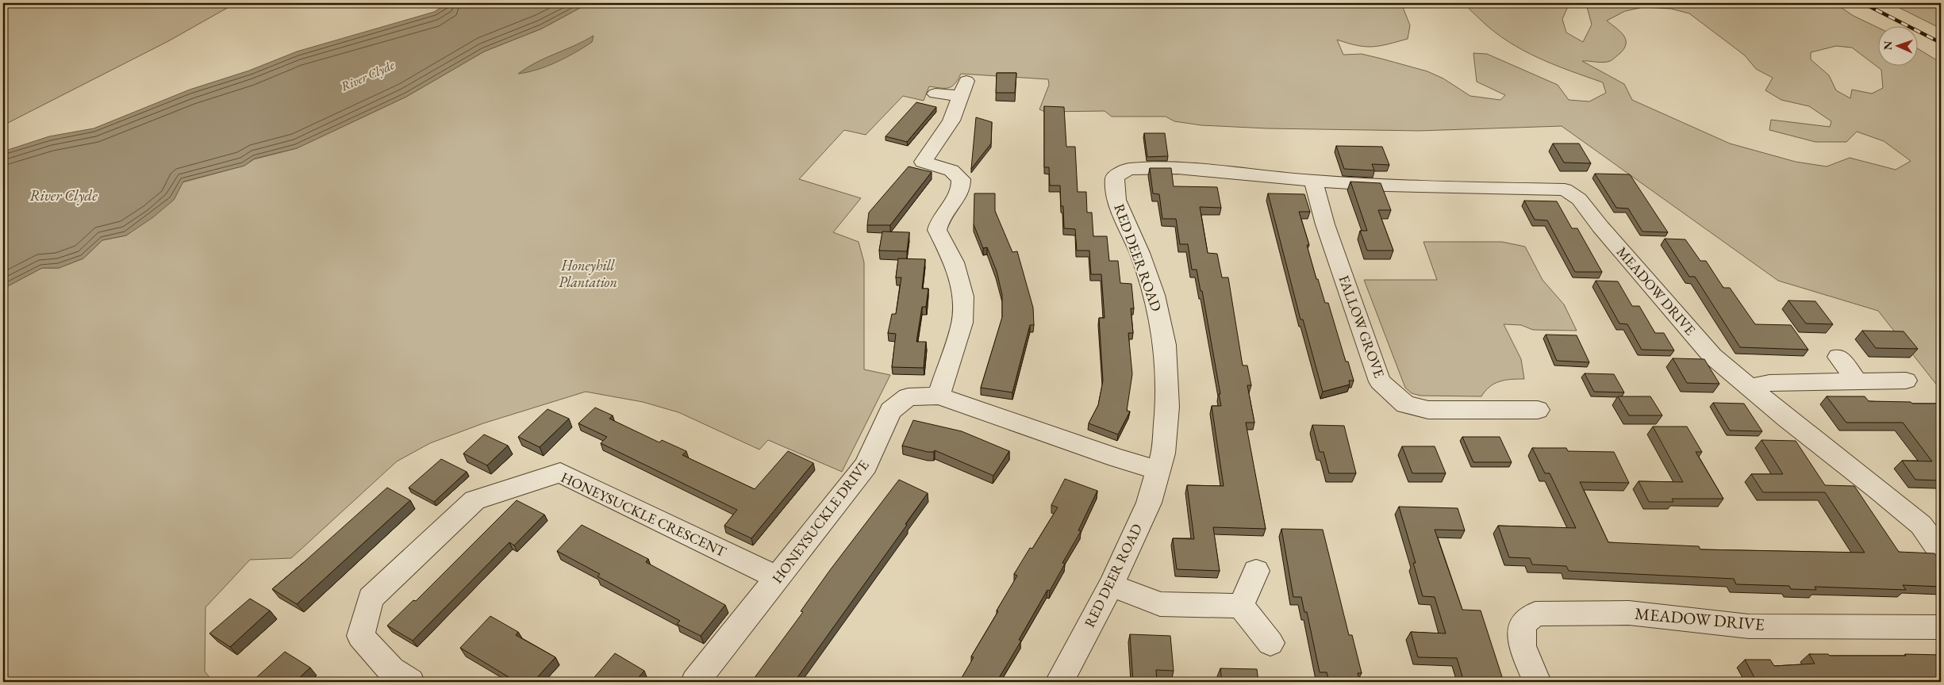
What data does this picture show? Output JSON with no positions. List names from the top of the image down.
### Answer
{
  "streets": {
    "street": [
      "RED DEER ROAD",
      "MEADOW DRIVE",
      "FALLOW GROVE",
      "HONEYSUCKLE CRESCENT",
      "HONEYSUCKLE DRIVE"
    ]
  },
  "crossings": [
    ["RED DEER ROAD", "MEADOW DRIVE"],
    ["RED DEER ROAD", "FALLOW GROVE"],
    ["RED DEER ROAD", "HONEYSUCKLE DRIVE"],
    ["MEADOW DRIVE", "FALLOW GROVE"],
    ["HONEYSUCKLE CRESCENT", "HONEYSUCKLE DRIVE"]
  ],
  "water": ["River Clyde"],
  "parks": ["Honeyhill Plantation"],
  "north": "left"
}
